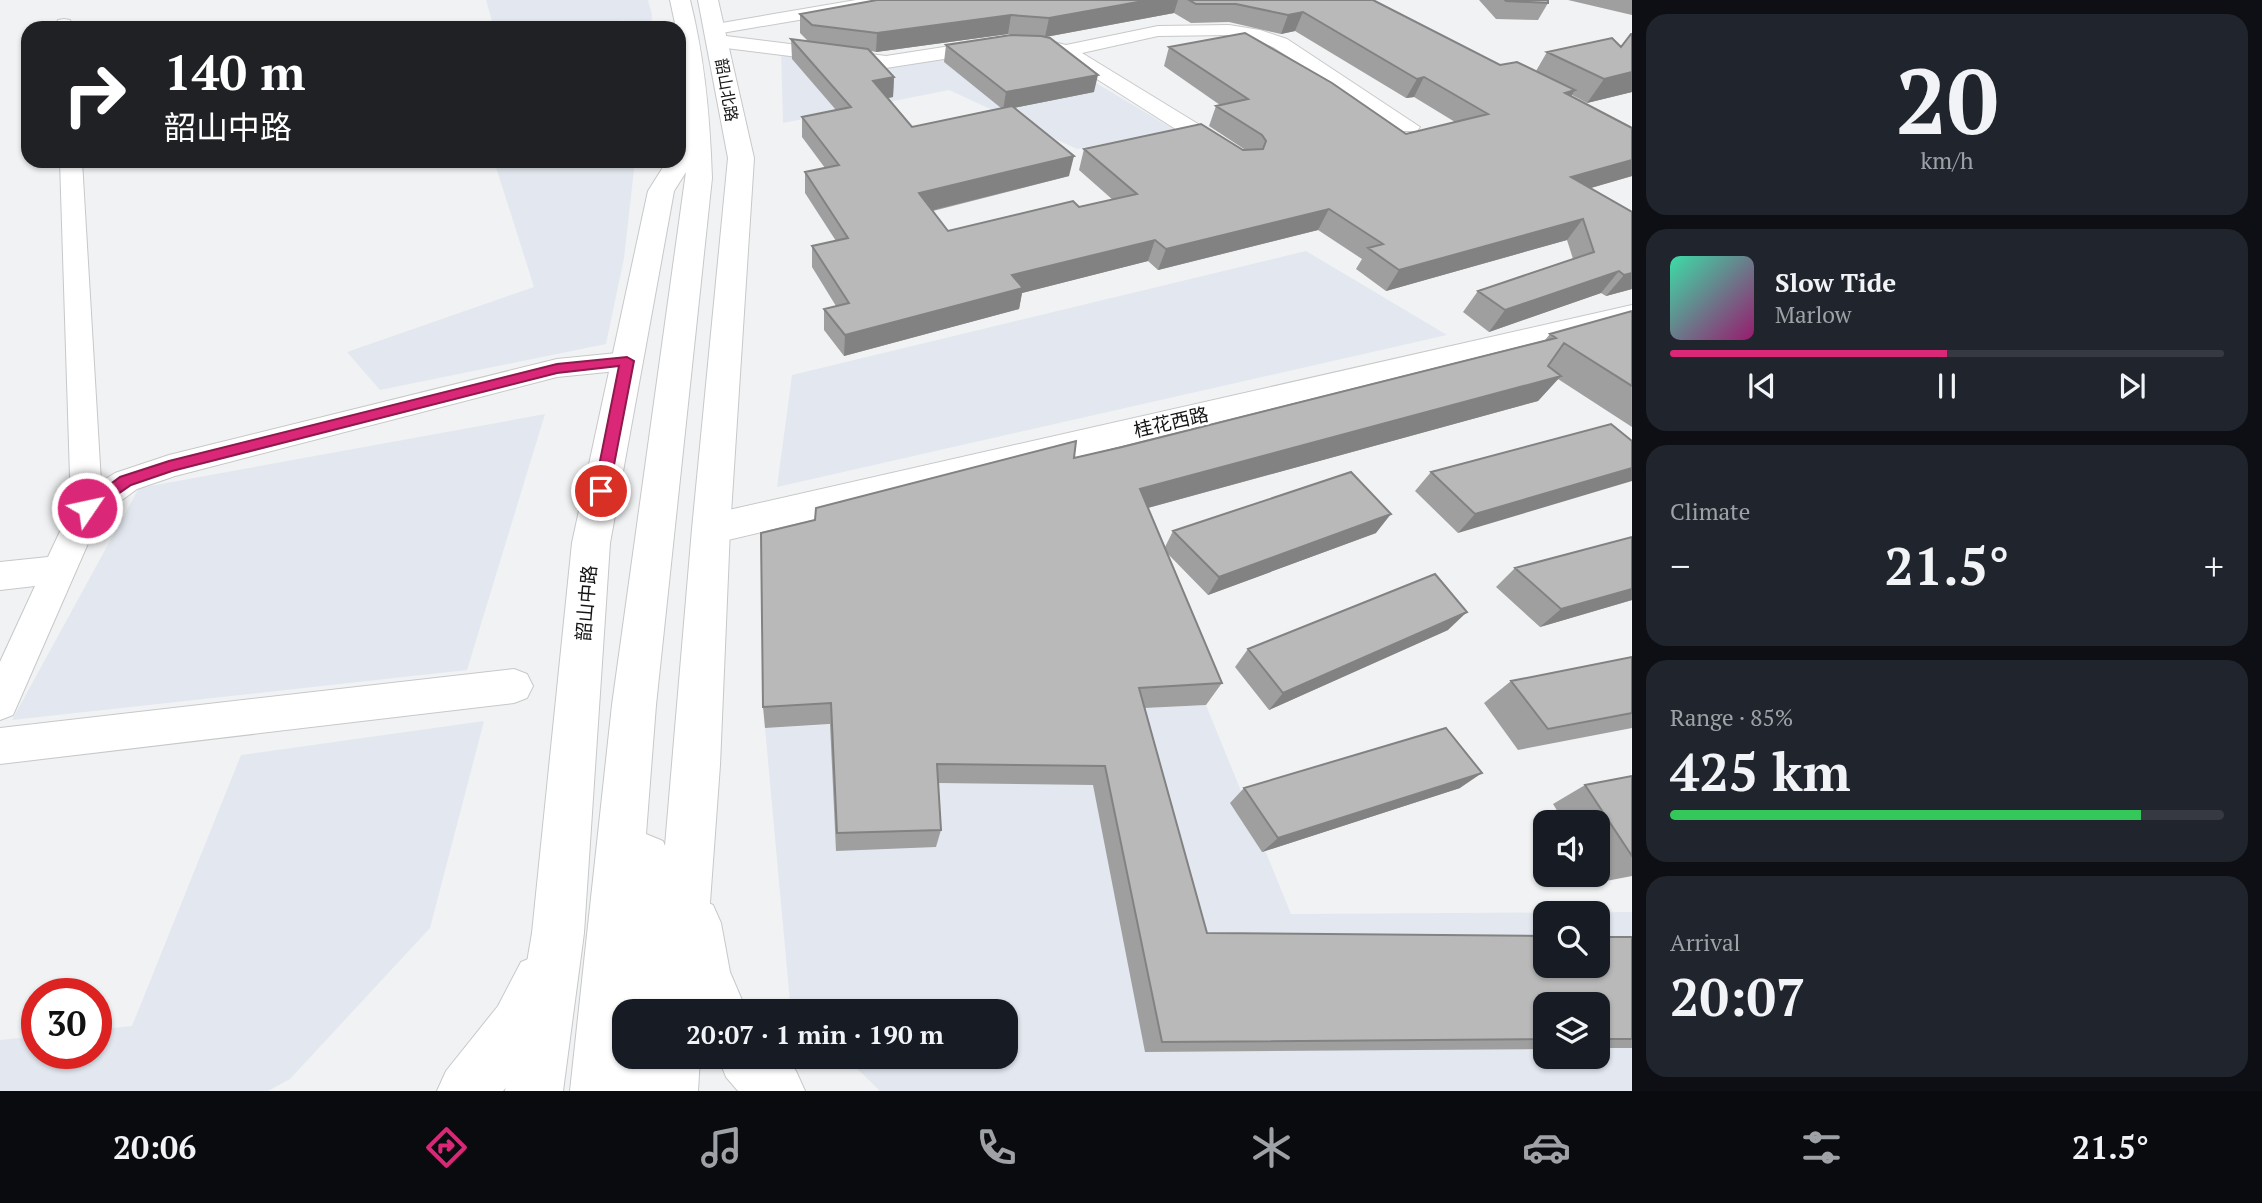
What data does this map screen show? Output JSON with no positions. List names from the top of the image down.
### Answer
{
  "streets": {
    "main road": ["韶山北路", "桂花西路", "韶山中路"]
  },
  "crossings": [
    ["韶山北路", "韶山中路"]
  ],
  "page": {
    "tile": [
      ["20", "km/h"],
      "Climate",
      ["Range · 85%", "425 km"],
      ["Arrival", "20:07"]
    ],
    "turn": ["140 m", "韶山中路"],
    "song": ["Slow Tide", "Marlow"],
    "heat": ["−", "21.5°", "+"],
    "limit": "30",
    "trip": "20:07 · 1 min · 190 m",
    "tabs": ["20:06", "21.5°"]
  }
}
